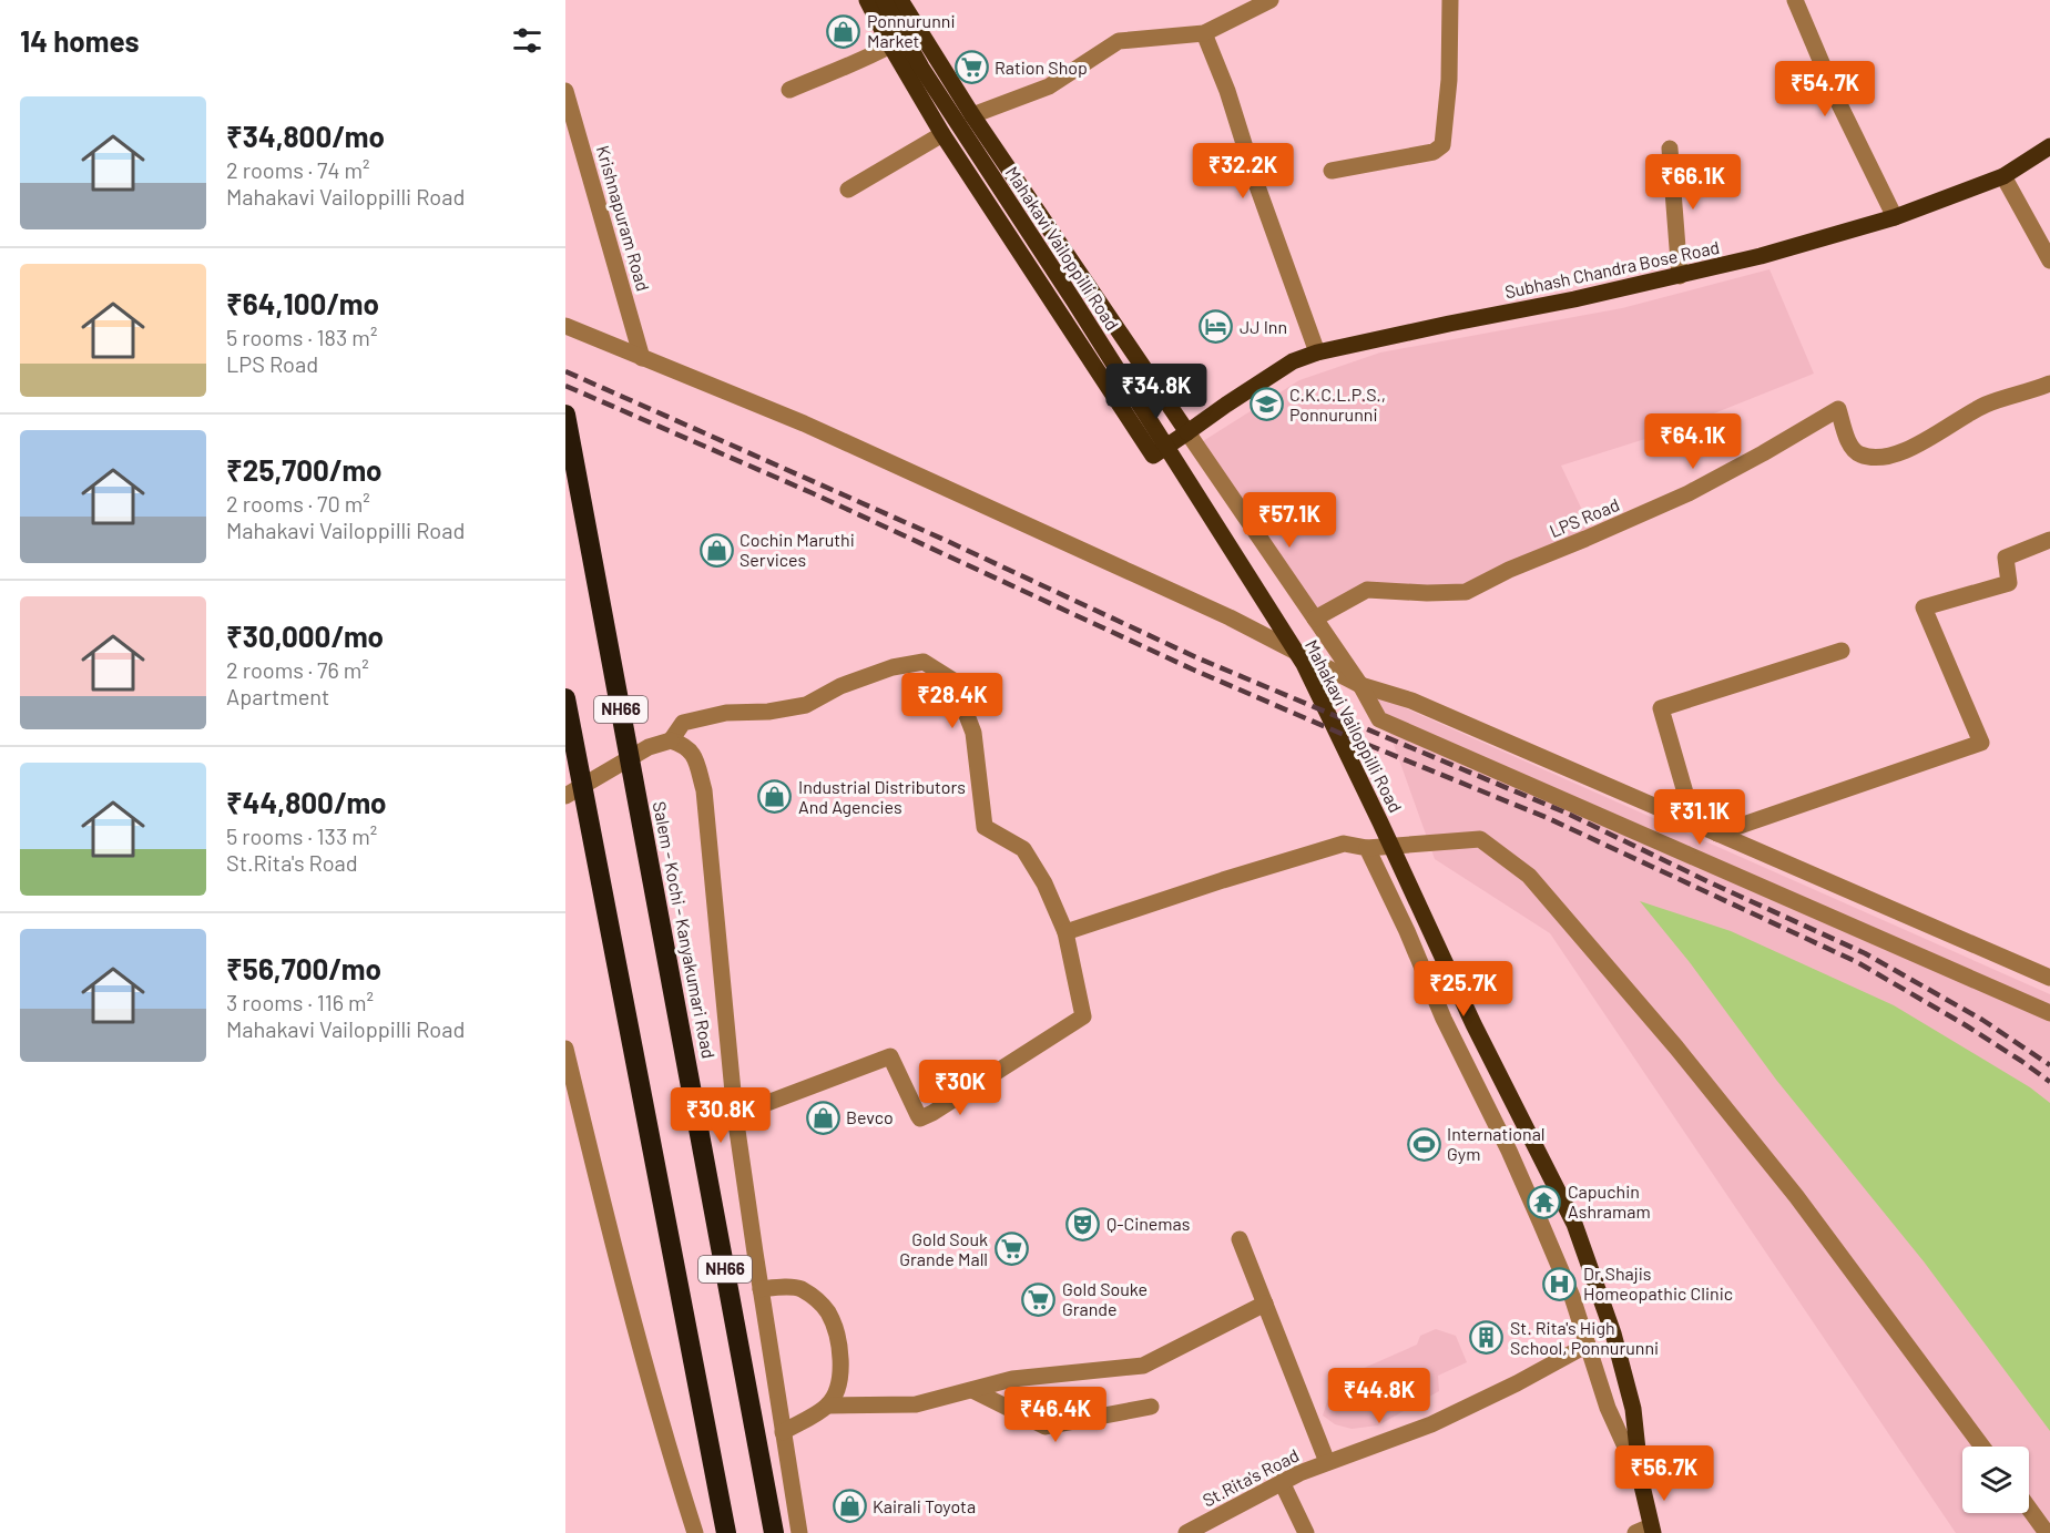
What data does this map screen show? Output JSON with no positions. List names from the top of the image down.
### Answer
{
  "streets": {
    "highway": ["NH66", "Salem - Kochi - Kanyakumari Road"],
    "main road": ["Mahakavi Vailoppilli Road", "Subhash Chandra Bose Road"],
    "street": ["Krishnapuram Road", "LPS Road", "St.Rita's Road"]
  },
  "places": {
    "shop": [
      "Ponnurunni Market",
      "Cochin Maruthi Services",
      "Industrial Distributors And Agencies",
      "Bevco",
      "Kairali Toyota"
    ],
    "supermarket": ["Ration Shop", "Gold Souk Grande Mall", "Gold Souke Grande"],
    "hotel": ["JJ Inn"],
    "school or university": ["C.K.C.L.P.S., Ponnurunni"],
    "sports": ["International Gym"],
    "temple": ["Capuchin Ashramam"],
    "theatre": ["Q-Cinemas"],
    "hospital": ["Dr.Shajis Homeopathic Clinic"],
    "building": ["St. Rita's High School, Ponnurunni"]
  },
  "page": {
    "heading": "14 homes",
    "price": [
      "₹54.7K",
      "₹32.2K",
      "₹66.1K",
      "₹34.8K",
      "₹64.1K",
      "₹57.1K",
      "₹28.4K",
      "₹31.1K",
      "₹25.7K",
      "₹30K",
      "₹30.8K",
      "₹44.8K",
      "₹46.4K",
      "₹56.7K"
    ],
    "list": [
      {
        "name": "₹34,800/mo",
        "note": "2 rooms · 74 m² · Mahakavi Vailoppilli Road"
      },
      {
        "name": "₹64,100/mo",
        "note": "5 rooms · 183 m² · LPS Road"
      },
      {
        "name": "₹25,700/mo",
        "note": "2 rooms · 70 m² · Mahakavi Vailoppilli Road"
      },
      {
        "name": "₹30,000/mo",
        "note": "2 rooms · 76 m² · Apartment"
      },
      {
        "name": "₹44,800/mo",
        "note": "5 rooms · 133 m² · St.Rita's Road"
      },
      {
        "name": "₹56,700/mo",
        "note": "3 rooms · 116 m² · Mahakavi Vailoppilli Road"
      }
    ]
  }
}
